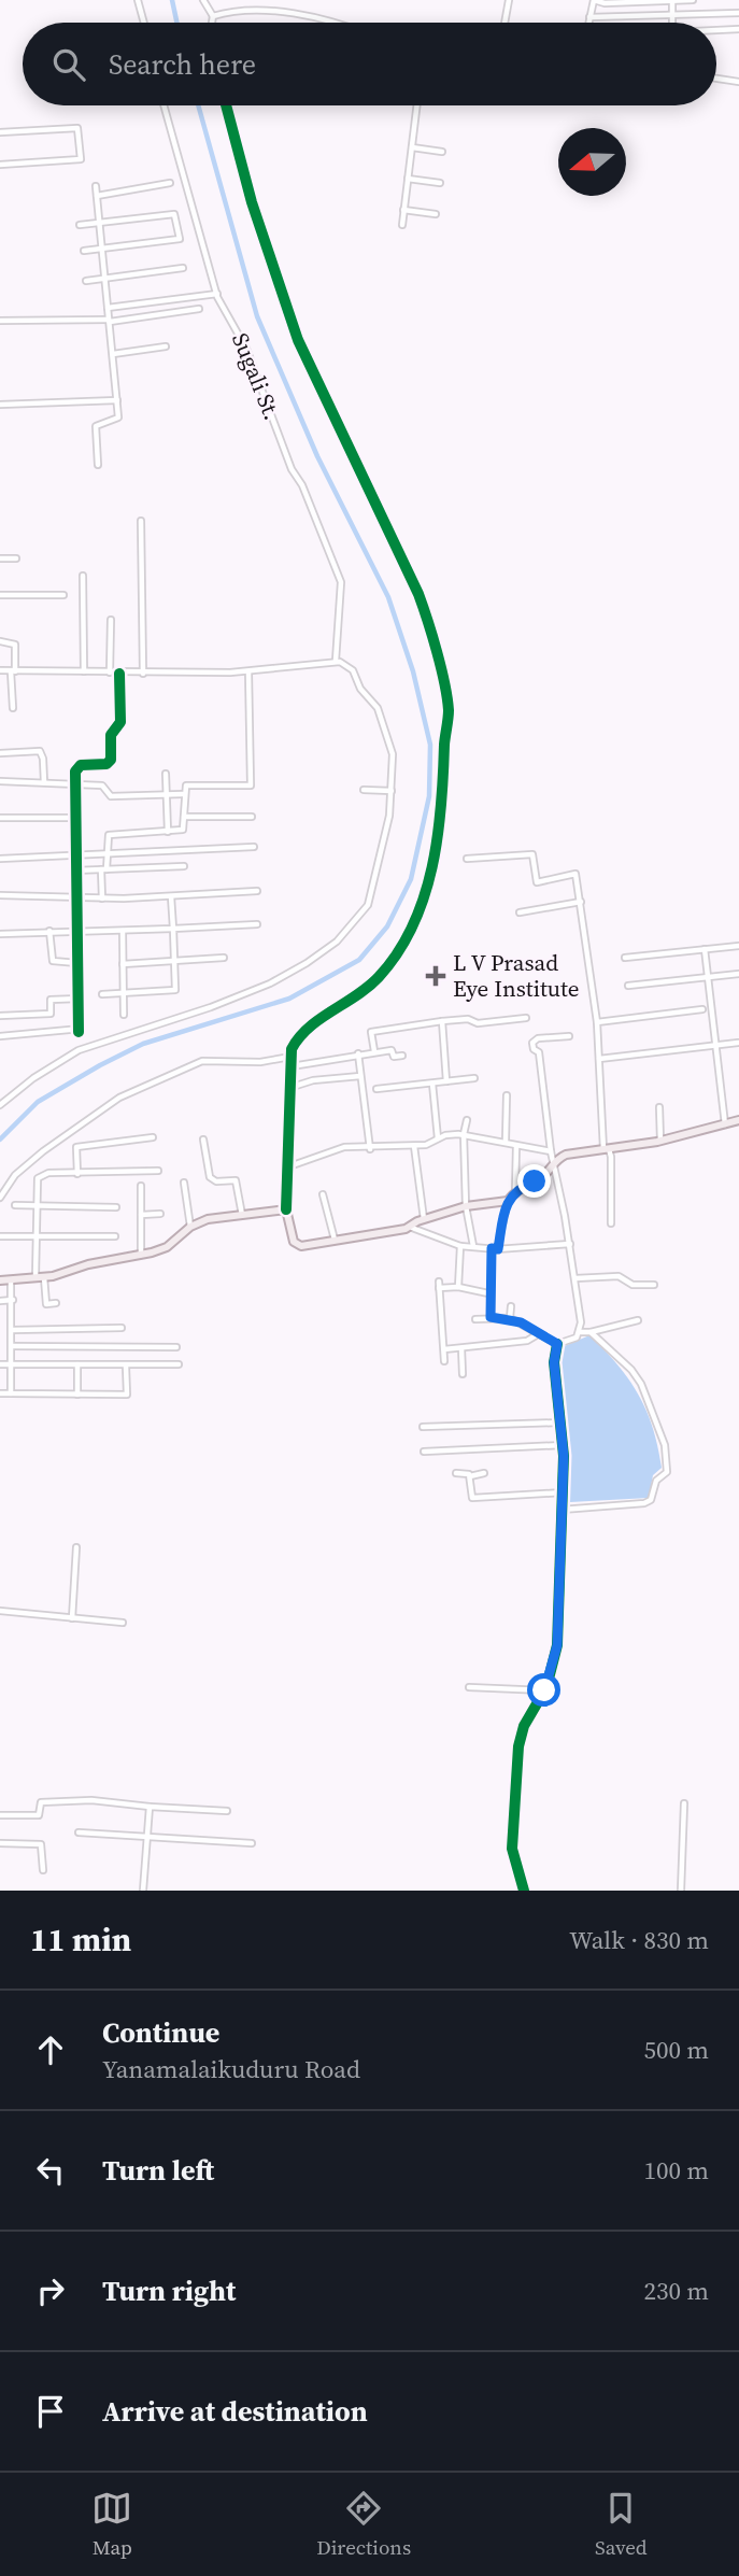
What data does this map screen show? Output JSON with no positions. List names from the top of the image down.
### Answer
{
  "streets": {
    "street": ["Sugali St."]
  },
  "places": {
    "health": ["L V Prasad Eye Institute"]
  },
  "north": "left",
  "page": {
    "search": "Search here",
    "heading": ["11 min", "Walk · 830 m"],
    "list": [
      ["Continue", "Yanamalaikuduru Road", "500 m"],
      ["Turn left", "100 m"],
      ["Turn right", "230 m"],
      "Arrive at destination"
    ],
    "nav": ["Map", "Directions", "Saved"]
  }
}
